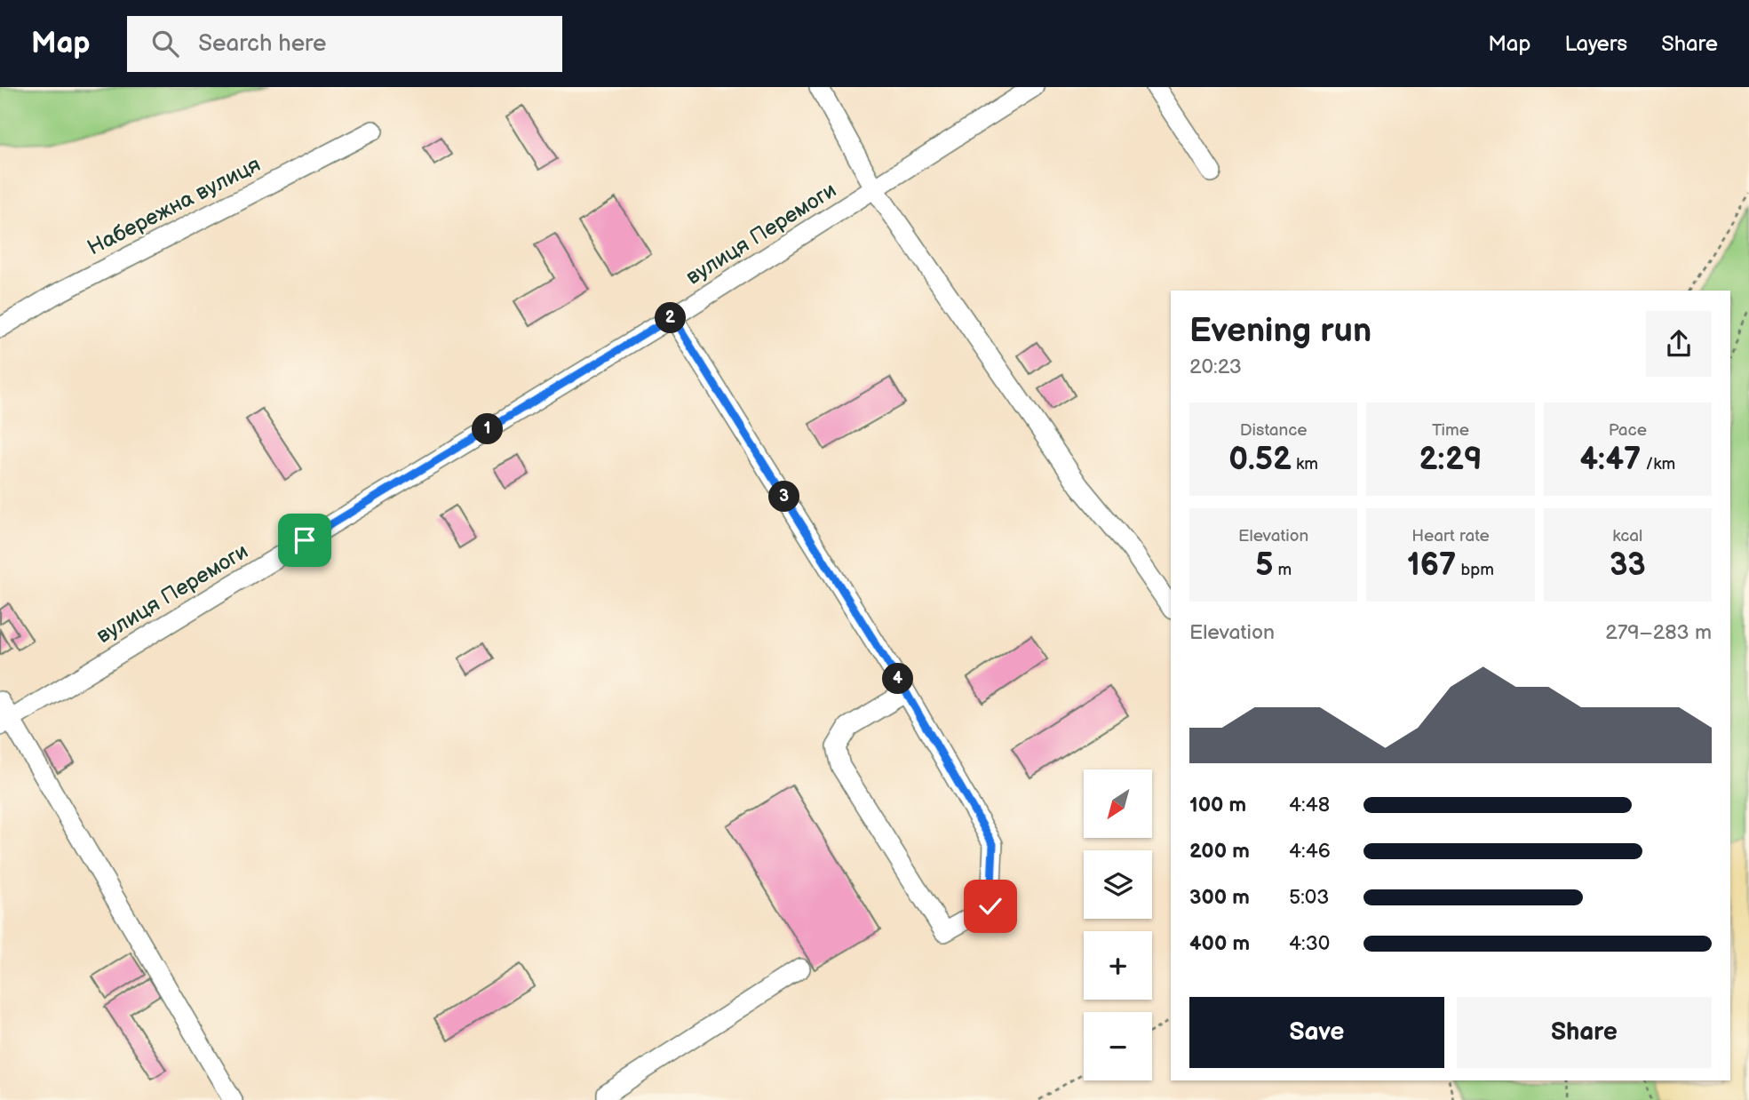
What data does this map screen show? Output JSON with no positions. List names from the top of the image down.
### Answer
{
  "streets": {
    "street": ["Набережна вулиця", "вулиця Перемоги"]
  },
  "north": "bottom left",
  "page": {
    "header": "Map",
    "search": "Search here",
    "nav": ["Map", "Layers", "Share"],
    "heading": ["Evening run", "20:23"],
    "pins": [
      "2",
      "1",
      "3",
      "4"
    ],
    "stats": [
      ["Distance", "0.52 km"],
      ["Time", "2:29"],
      ["Pace", "4:47 /km"],
      ["Elevation", "5 m"],
      ["Heart rate", "167 bpm"],
      ["kcal", "33"]
    ],
    "chart": ["Elevation", "279–283 m"],
    "map_buttons": ["+", "−"],
    "list": [
      {
        "name": "100 m",
        "note": "4:48"
      },
      {
        "name": "200 m",
        "note": "4:46"
      },
      {
        "name": "300 m",
        "note": "5:03"
      },
      {
        "name": "400 m",
        "note": "4:30"
      }
    ],
    "buttons": ["Save", "Share"]
  }
}
